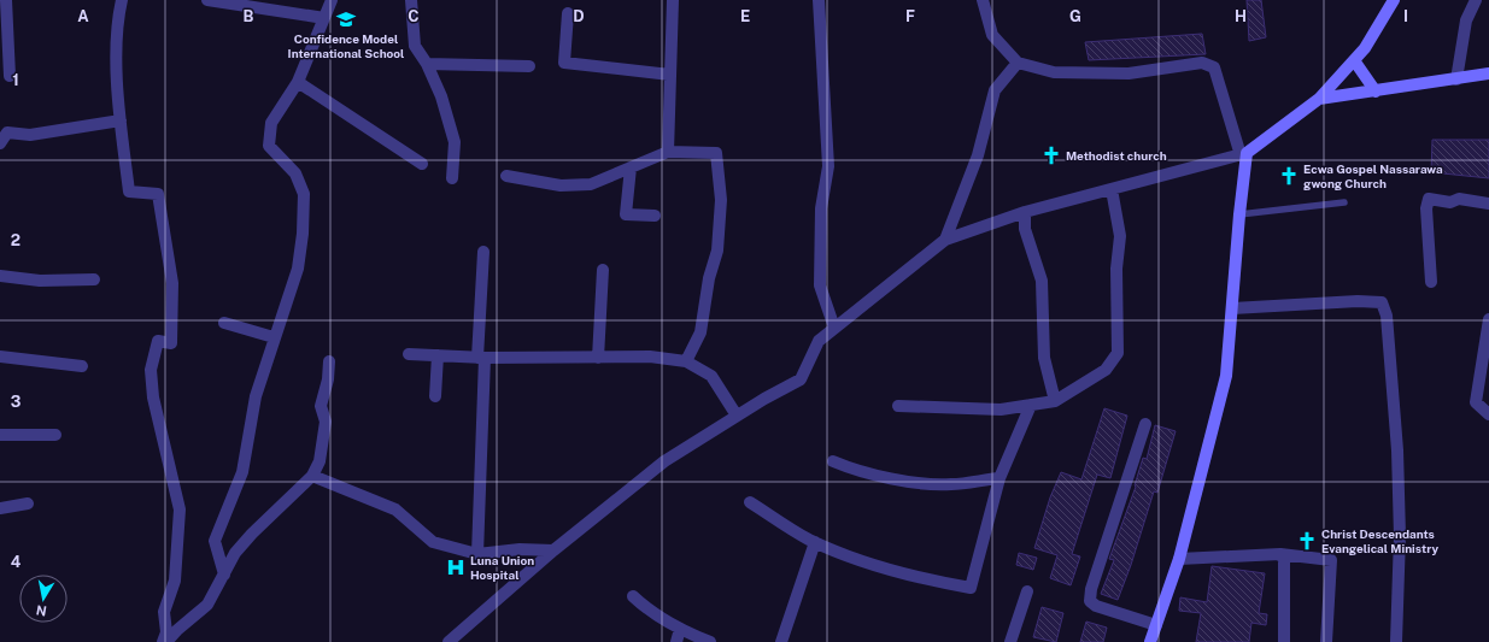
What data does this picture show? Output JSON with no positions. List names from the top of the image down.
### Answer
{
  "places": {
    "school or university": ["Confidence Model International School"],
    "church": ["Methodist church", "Ecwa Gospel Nassarawa gwong Church", "Christ Descendants Evangelical Ministry"],
    "hospital": ["Luna Union Hospital"]
  },
  "north": "bottom",
  "grid": {
    "columns": [
      "A",
      "B",
      "C",
      "D",
      "E",
      "F",
      "G",
      "H",
      "I"
    ],
    "rows": [
      "1",
      "2",
      "3",
      "4"
    ]
  }
}
